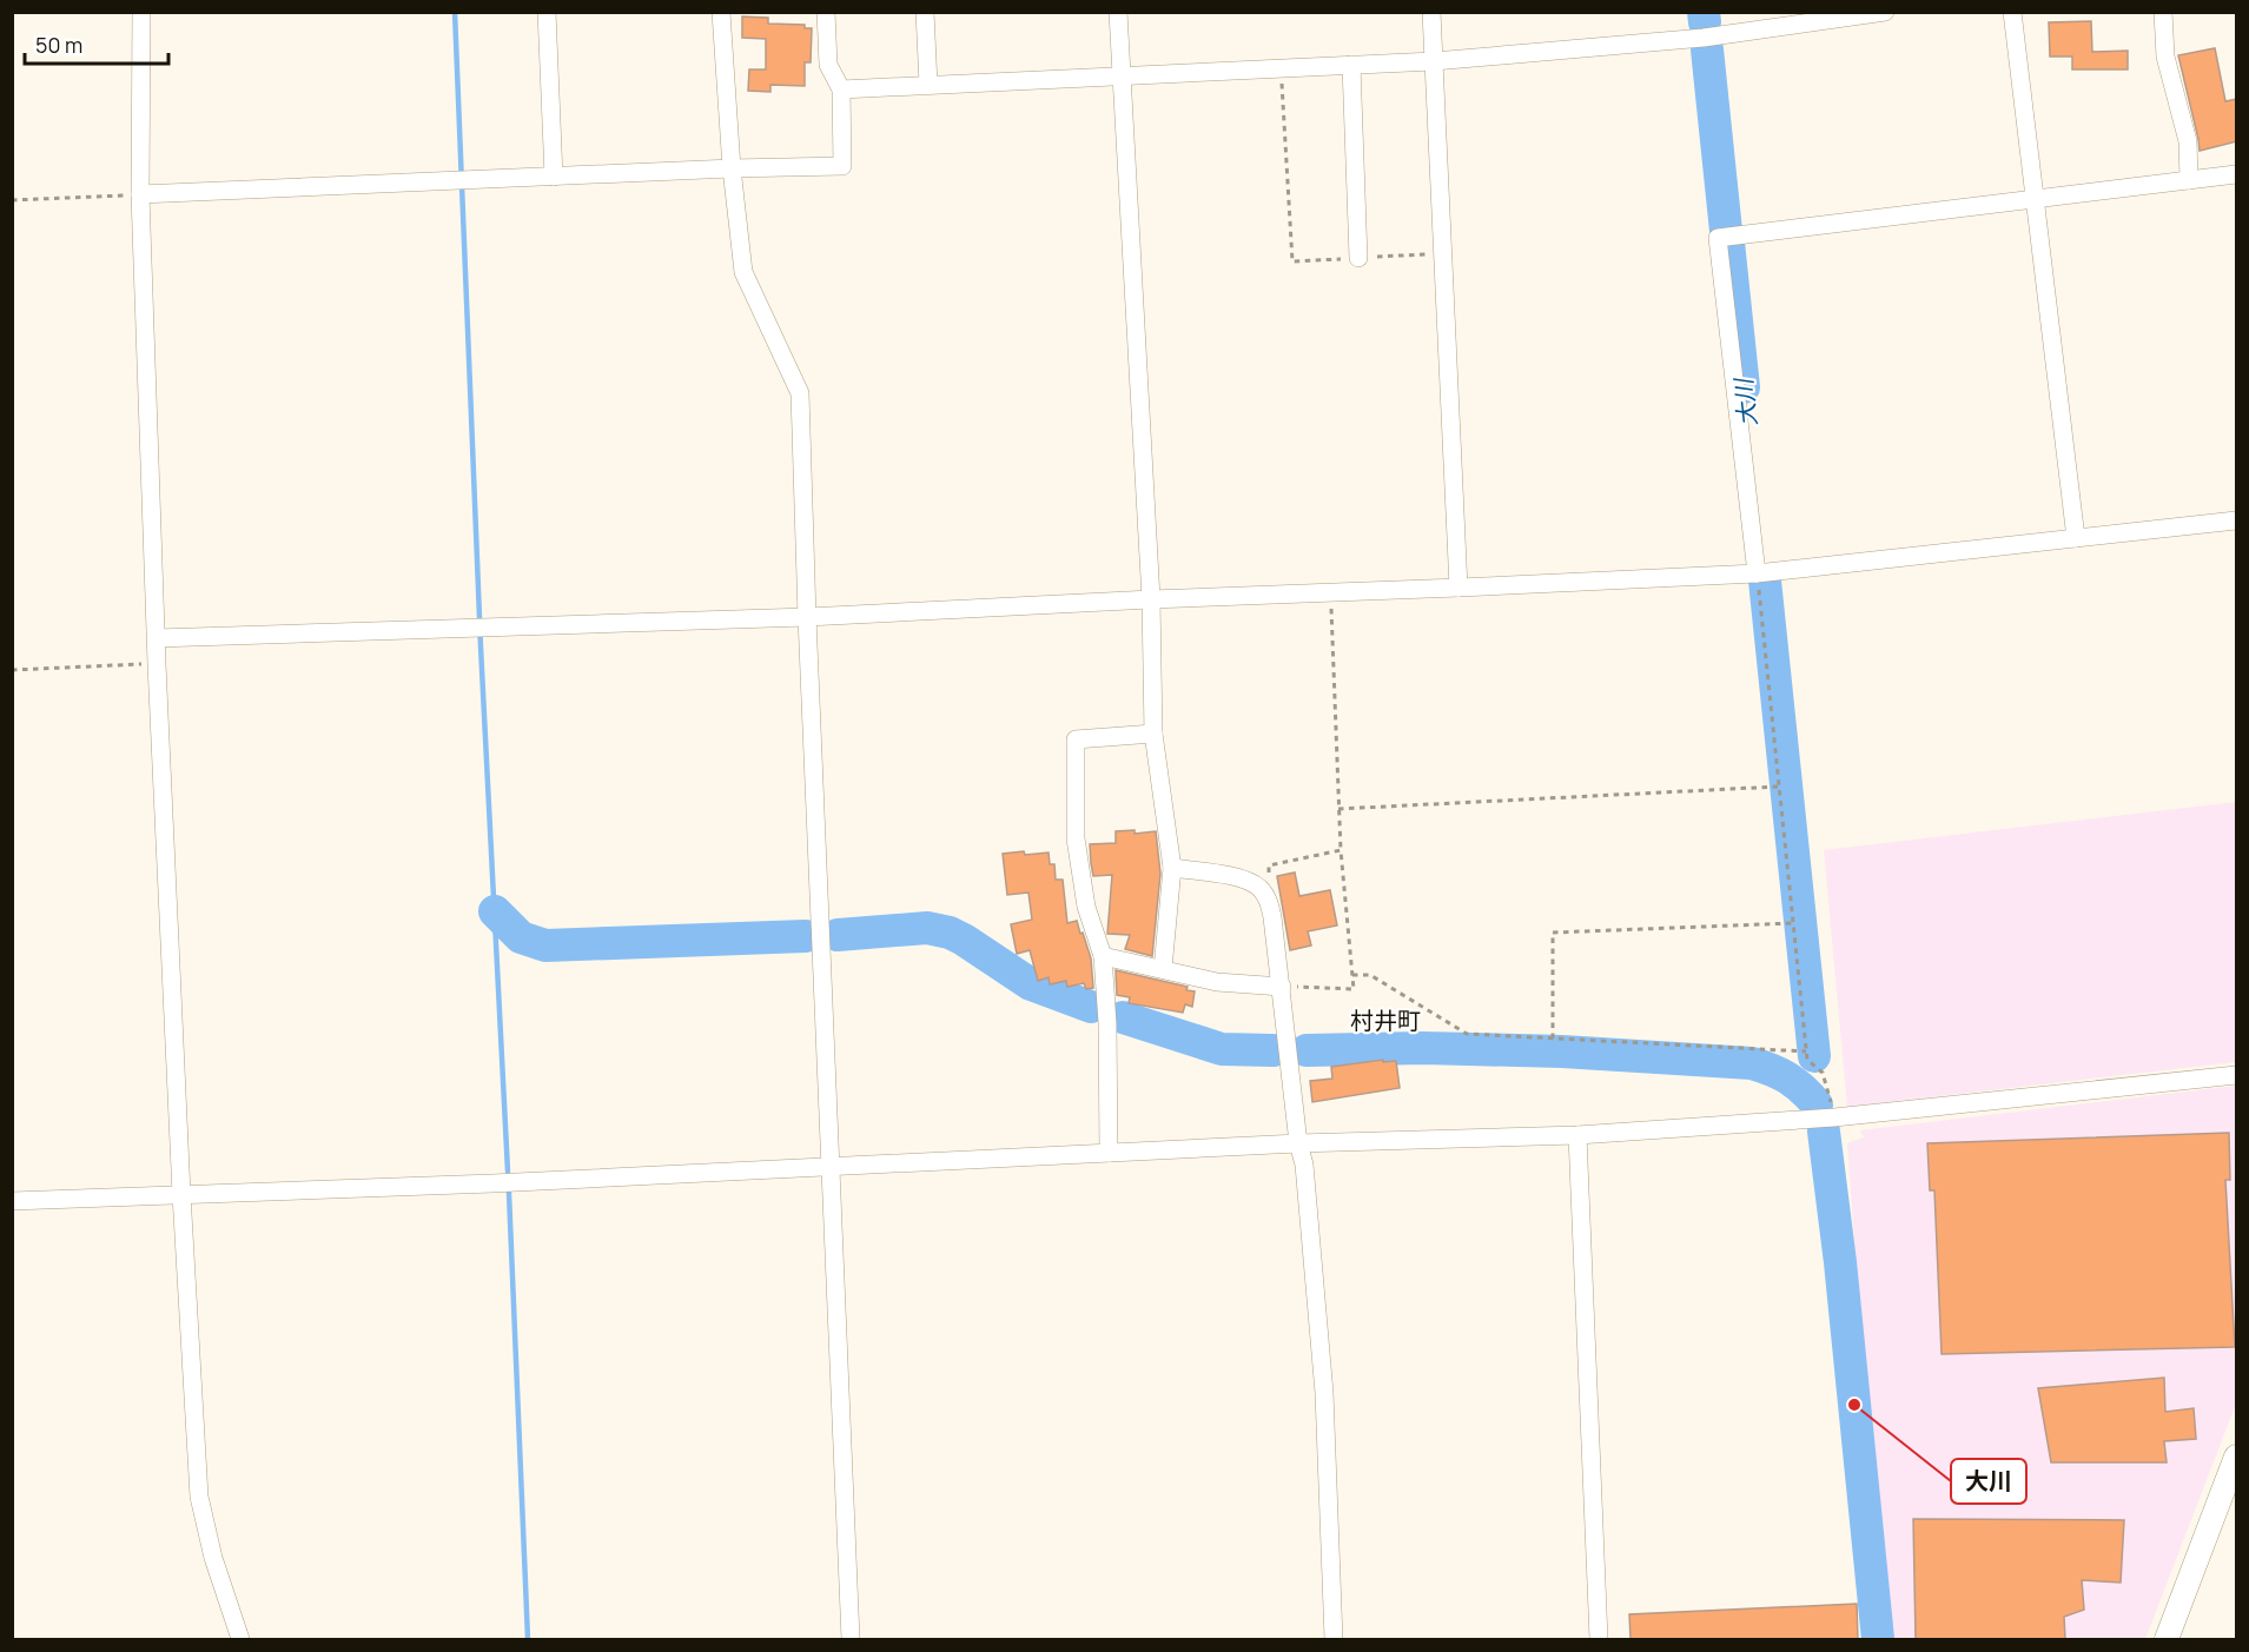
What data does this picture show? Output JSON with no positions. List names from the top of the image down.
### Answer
{
  "districts": ["村井町"],
  "water": ["大川"],
  "places": ["大川"],
  "scale_bar": "50 m"
}
